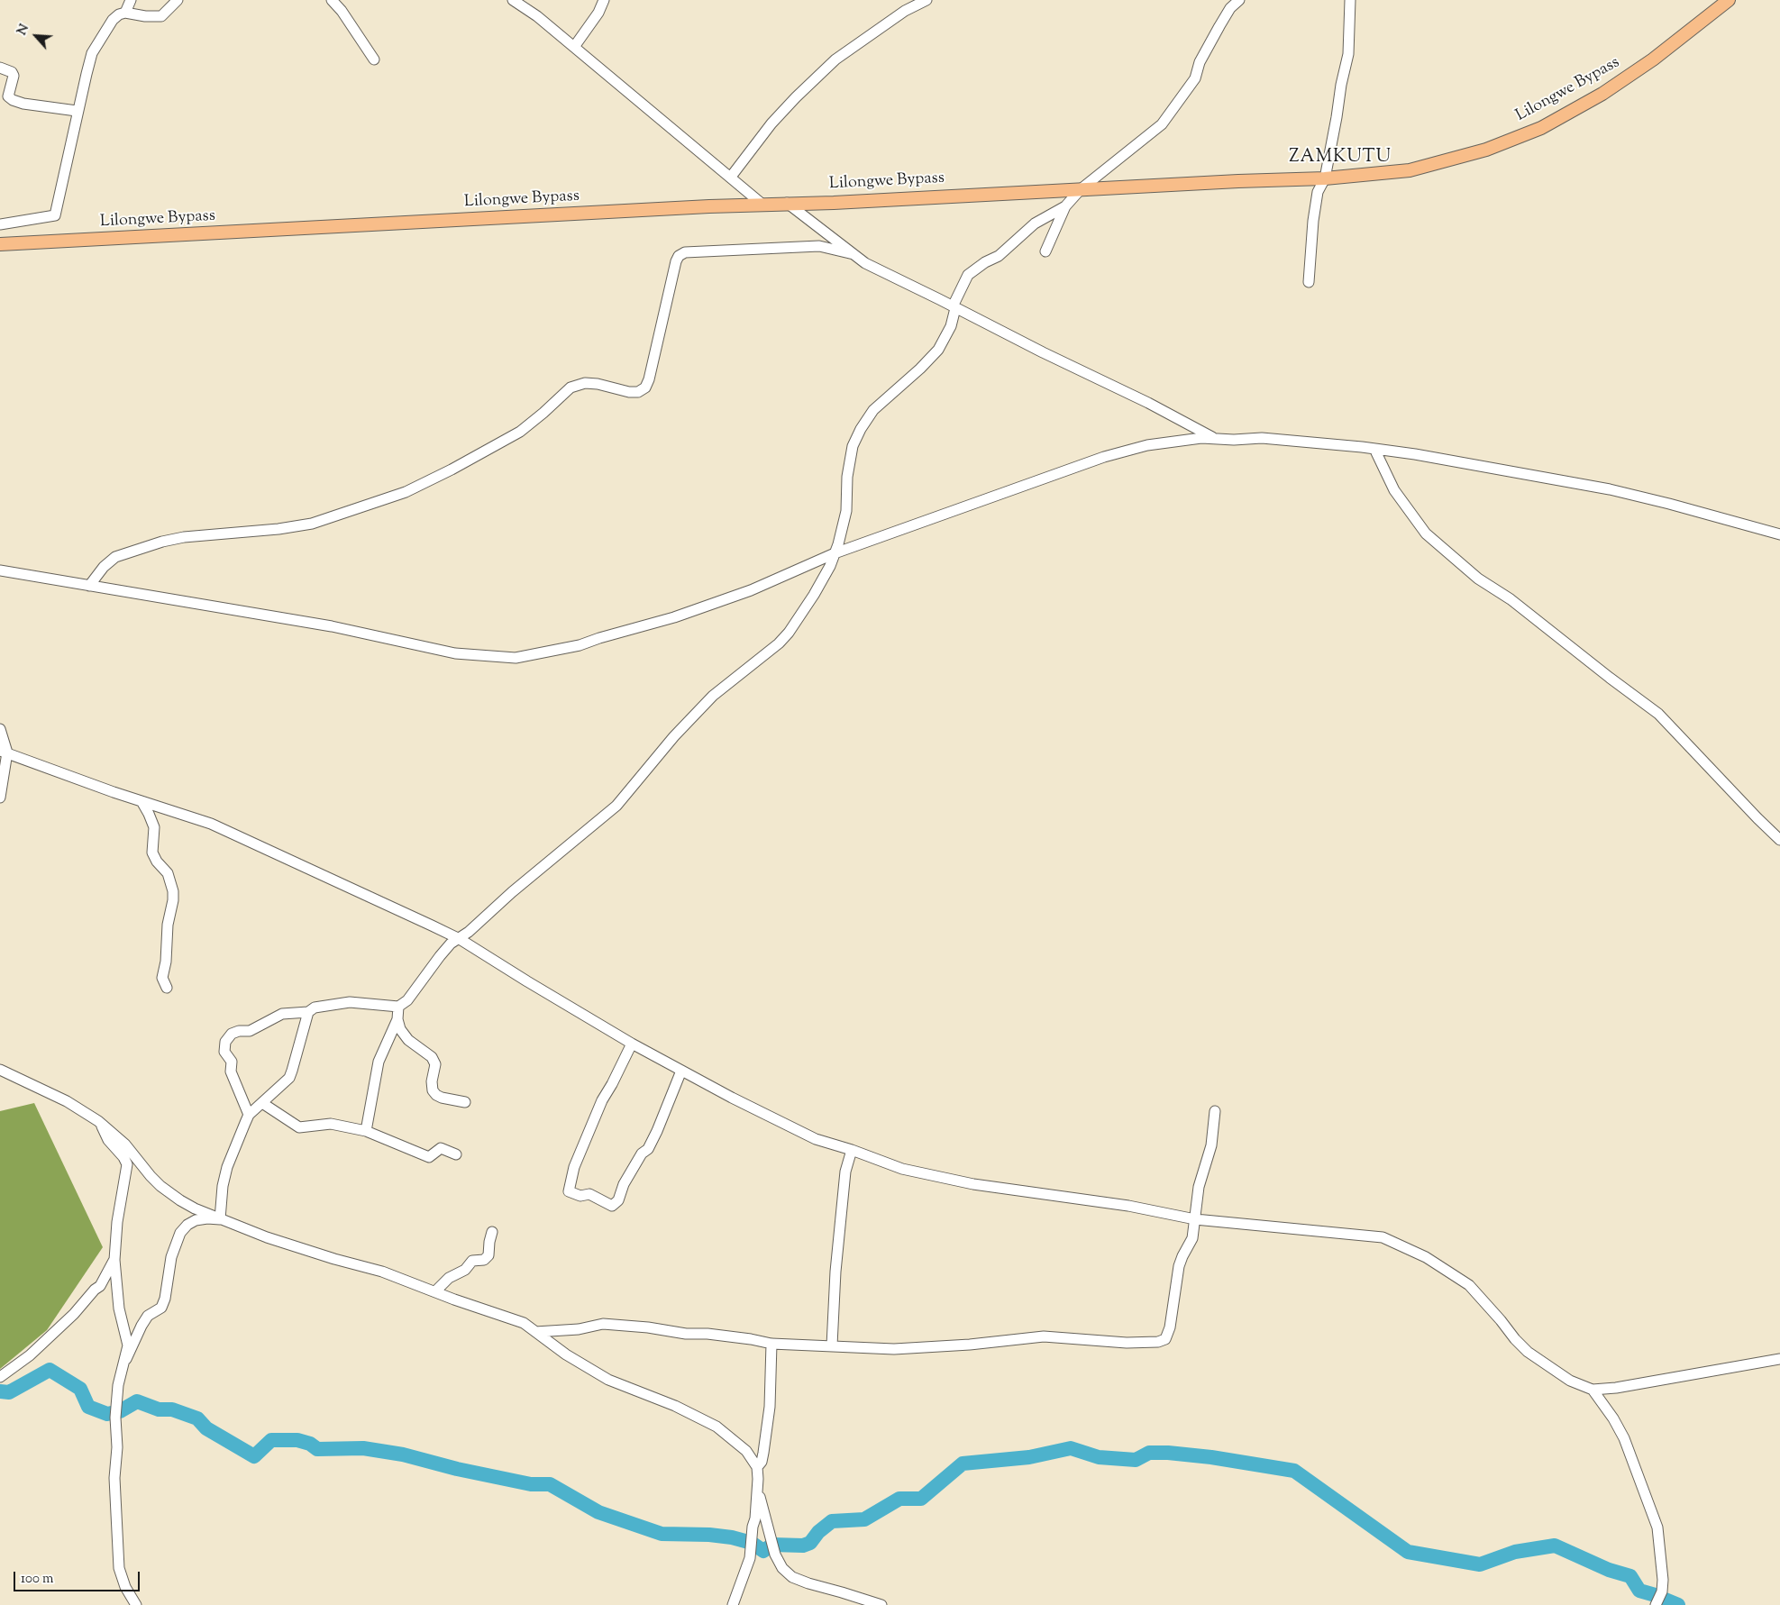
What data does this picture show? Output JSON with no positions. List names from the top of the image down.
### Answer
{
  "streets": {
    "main road": ["Lilongwe Bypass"]
  },
  "districts": ["ZAMKUTU"],
  "scale_bar": "100 m",
  "north": "top left"
}
